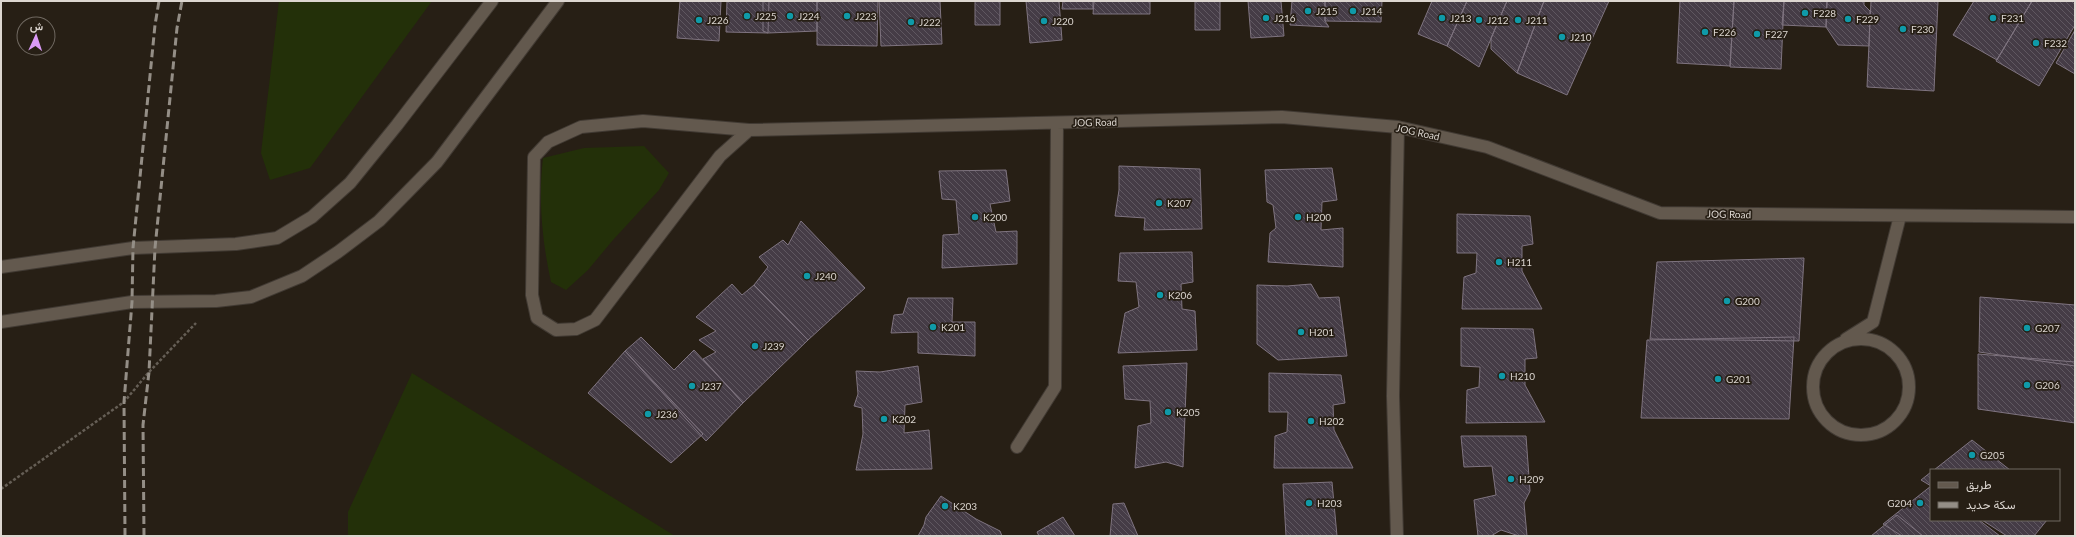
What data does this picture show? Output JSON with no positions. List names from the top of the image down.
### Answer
{
  "streets": {
    "street": ["JOG Road"]
  },
  "places": [
    "J215",
    "J214",
    "F228",
    "J225",
    "J224",
    "J223",
    "J216",
    "J213",
    "F231",
    "F229",
    "J226",
    "J212",
    "J211",
    "J220",
    "J222",
    "F230",
    "F226",
    "F227",
    "J210",
    "F232",
    "K207",
    "K200",
    "H200",
    "H211",
    "J240",
    "K206",
    "G200",
    "K201",
    "G207",
    "H201",
    "J239",
    "H210",
    "G201",
    "G206",
    "J237",
    "K205",
    "J236",
    "K202",
    "H202",
    "G205",
    "H209",
    "H203",
    "G204",
    "K203"
  ],
  "legend": ["طريق", "سكة حديد"],
  "north": "top"
}
